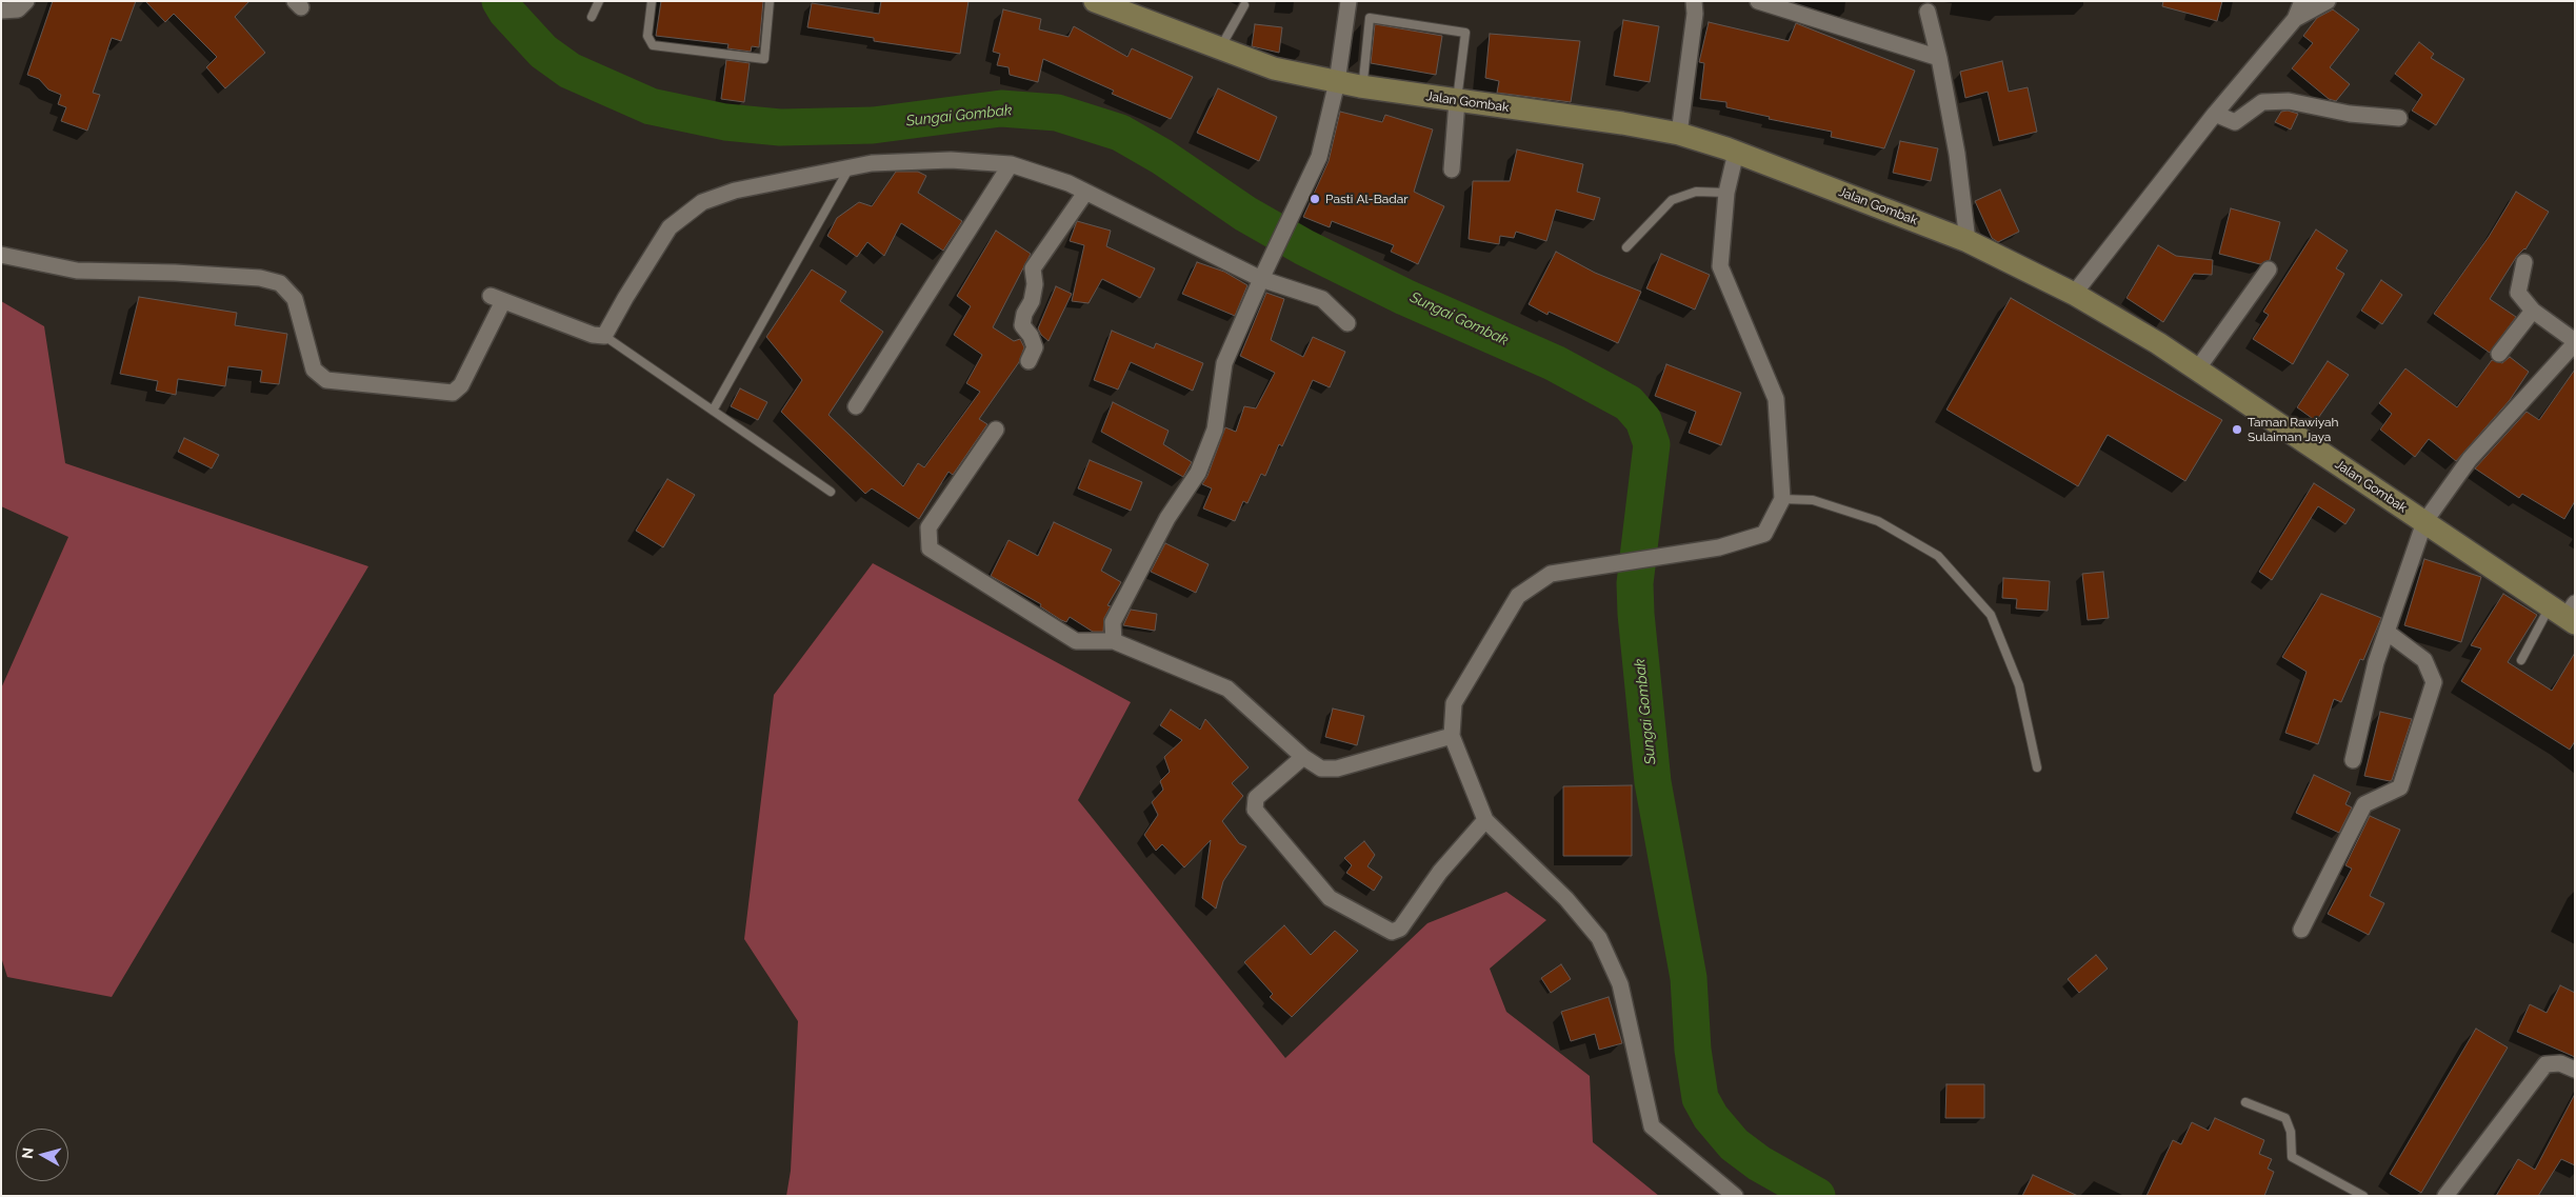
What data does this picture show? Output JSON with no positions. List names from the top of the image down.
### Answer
{
  "streets": {
    "main road": ["Jalan Gombak"]
  },
  "water": ["Sungai Gombak"],
  "places": ["Pasti Al-Badar", "Taman Rawiyah Sulaiman Jaya"],
  "north": "left"
}
